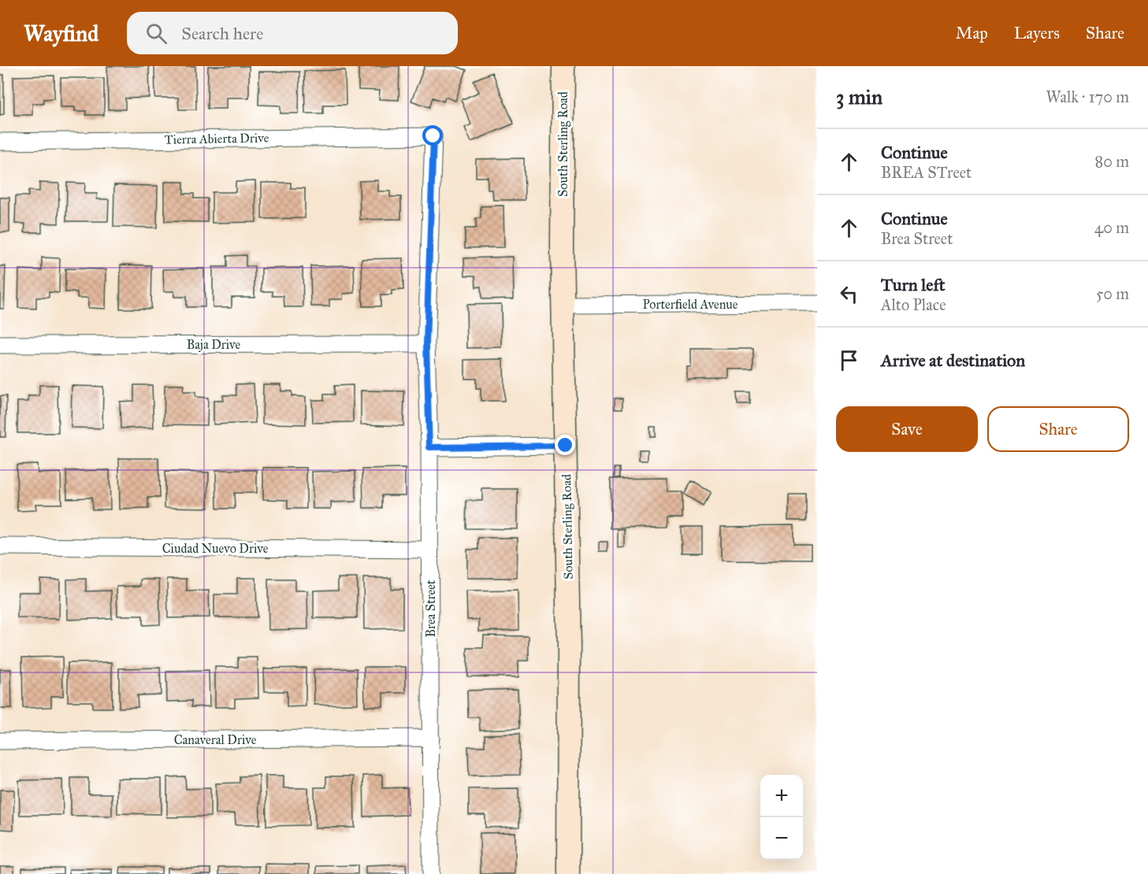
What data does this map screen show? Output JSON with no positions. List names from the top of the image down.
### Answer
{
  "streets": {
    "street": [
      "Tierra Abierta Drive",
      "South Sterling Road",
      "Porterfield Avenue",
      "Baja Drive",
      "Ciudad Nuevo Drive",
      "Brea Street",
      "Canaveral Drive"
    ]
  },
  "crossings": [
    ["Tierra Abierta Drive", "Baja Drive"],
    ["Tierra Abierta Drive", "Brea Street"],
    ["South Sterling Road", "Porterfield Avenue"],
    ["Baja Drive", "Brea Street"],
    ["Ciudad Nuevo Drive", "Brea Street"],
    ["Brea Street", "Canaveral Drive"]
  ],
  "page": {
    "header": "Wayfind",
    "search": "Search here",
    "nav": ["Map", "Layers", "Share"],
    "heading": ["3 min", "Walk · 170 m"],
    "list": [
      ["Continue", "BREA STreet", "80 m"],
      ["Continue", "Brea Street", "40 m"],
      ["Turn left", "Alto Place", "50 m"],
      "Arrive at destination"
    ],
    "buttons": ["Save", "Share"],
    "map_buttons": ["+", "−"]
  }
}
